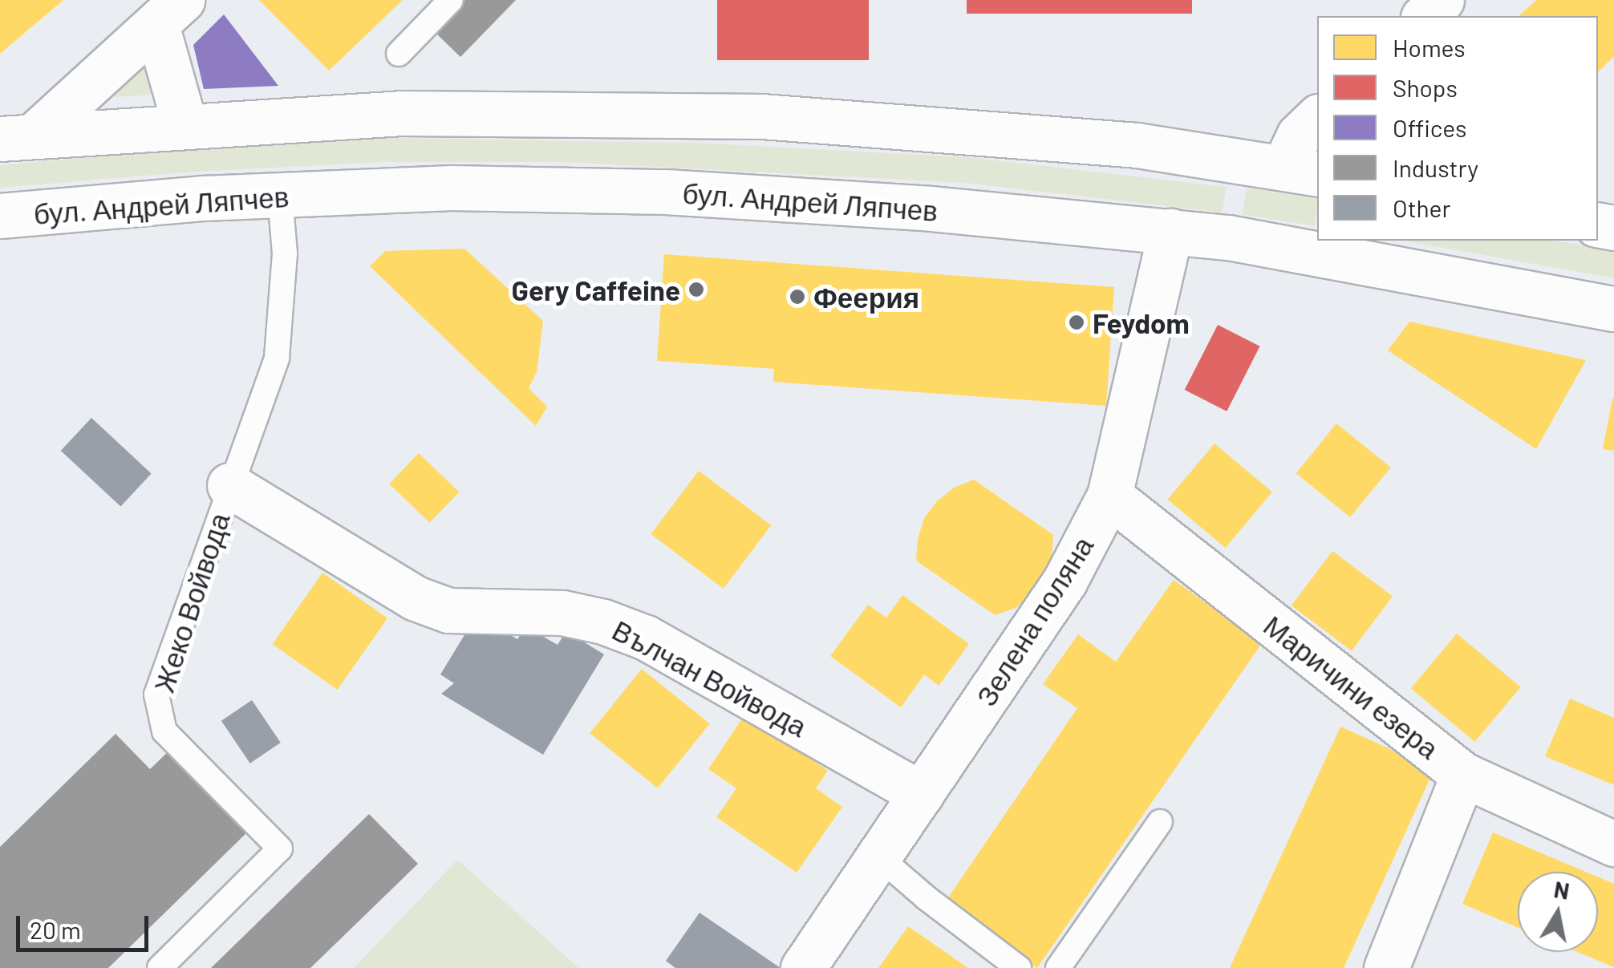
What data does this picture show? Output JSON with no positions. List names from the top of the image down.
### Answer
{
  "streets": {
    "main road": [
      "бул. Андрей Ляпчев",
      "Зелена поляна",
      "Вълчан Войвода",
      "Маричини езера"
    ],
    "lane": ["Жеко Войвода"]
  },
  "crossings": [
    ["бул. Андрей Ляпчев", "Жеко Войвода"],
    ["бул. Андрей Ляпчев", "Зелена поляна"],
    ["Жеко Войвода", "Вълчан Войвода"],
    ["Зелена поляна", "Вълчан Войвода"],
    ["Зелена поляна", "Маричини езера"]
  ],
  "places": ["Gery Caffeine", "Феерия", "Feydom"],
  "legend": [
    "Homes",
    "Shops",
    "Offices",
    "Industry",
    "Other"
  ],
  "scale_bar": "20 m",
  "north": "top"
}
